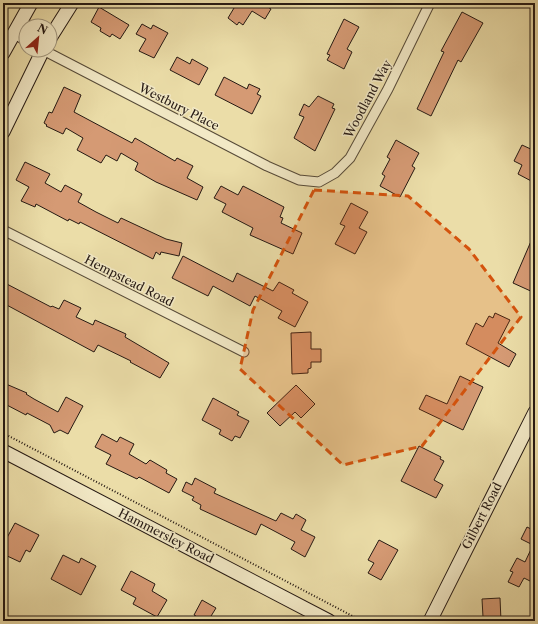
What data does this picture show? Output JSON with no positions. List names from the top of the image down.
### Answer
{
  "streets": {
    "street": [
      "Woodland Way",
      "Westbury Place",
      "Hempstead Road",
      "Gilbert Road",
      "Hammersley Road"
    ]
  },
  "crossings": [
    ["Woodland Way", "Westbury Place"]
  ],
  "north": "top right"
}
